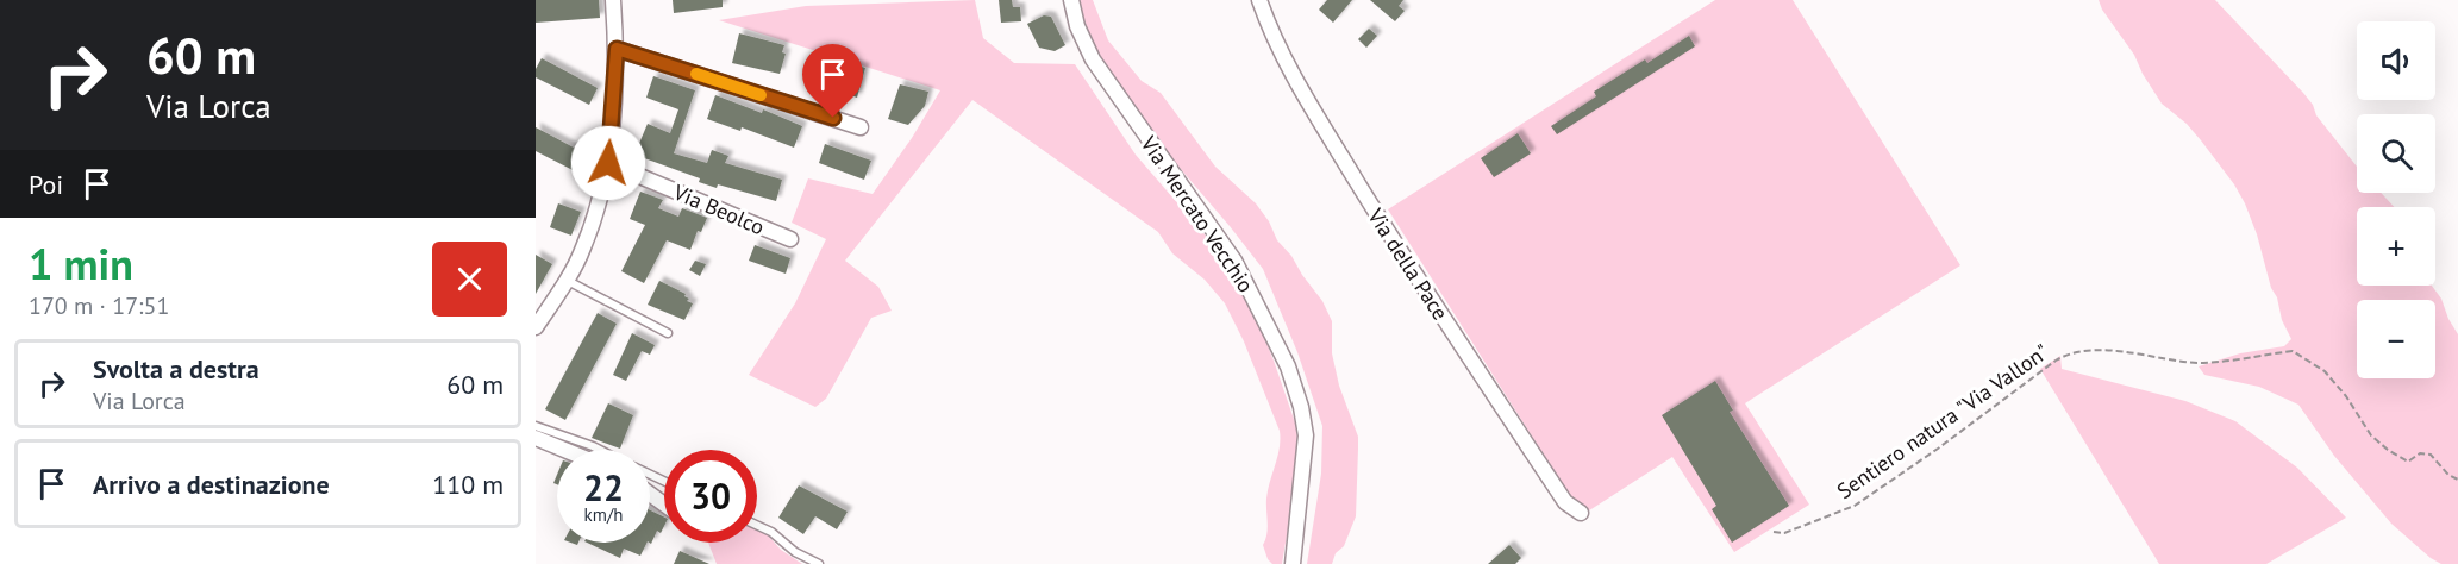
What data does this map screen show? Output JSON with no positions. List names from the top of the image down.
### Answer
{
  "streets": {
    "street": ["Via Beolco", "Via Mercato Vecchio", "Via della Pace"],
    "path": ["Sentiero natura \"Via Vallon\""]
  },
  "page": {
    "turn": ["60 m", "Via Lorca"],
    "map_buttons": ["+", "−"],
    "then": "Poi",
    "heading": ["1 min", "170 m · 17:51"],
    "list": [
      {
        "name": "Svolta a destra",
        "note": "Via Lorca",
        "value": "60 m"
      },
      {
        "name": "Arrivo a destinazione",
        "value": "110 m"
      }
    ],
    "speed": "22 km/h",
    "limit": "30"
  }
}
